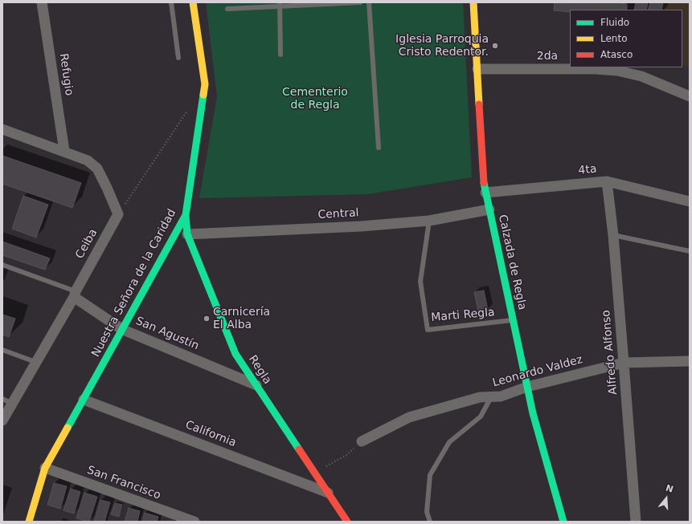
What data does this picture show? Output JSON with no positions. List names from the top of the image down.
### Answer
{
  "streets": {
    "street": [
      "2da",
      "Refugio",
      "4ta",
      "Central",
      "Ceiba",
      "Calzada de Regla",
      "Nuestra Señora de la Caridad",
      "San Agustín",
      "Alfredo Alfonso",
      "Regla",
      "Leonardo Valdez",
      "California",
      "San Francisco"
    ],
    "lane": ["Marti Regla"]
  },
  "crossings": [
    ["2da", "Calzada de Regla"],
    ["4ta", "Calzada de Regla"],
    ["4ta", "Alfredo Alfonso"],
    ["Central", "Calzada de Regla"],
    ["Central", "Marti Regla"],
    ["Central", "Regla"],
    ["Ceiba", "San Agustín"],
    ["Calzada de Regla", "Marti Regla"],
    ["Calzada de Regla", "Leonardo Valdez"],
    ["Nuestra Señora de la Caridad", "San Agustín"],
    ["Nuestra Señora de la Caridad", "Regla"],
    ["Nuestra Señora de la Caridad", "California"],
    ["Nuestra Señora de la Caridad", "San Francisco"],
    ["San Agustín", "Regla"],
    ["Alfredo Alfonso", "Leonardo Valdez"],
    ["Regla", "California"]
  ],
  "parks": ["Cementerio de Regla"],
  "places": ["Iglesia Parroquia Cristo Redentor.", "Carnicería El Alba"],
  "legend": ["Fluido", "Lento", "Atasco"],
  "north": "top"
}
